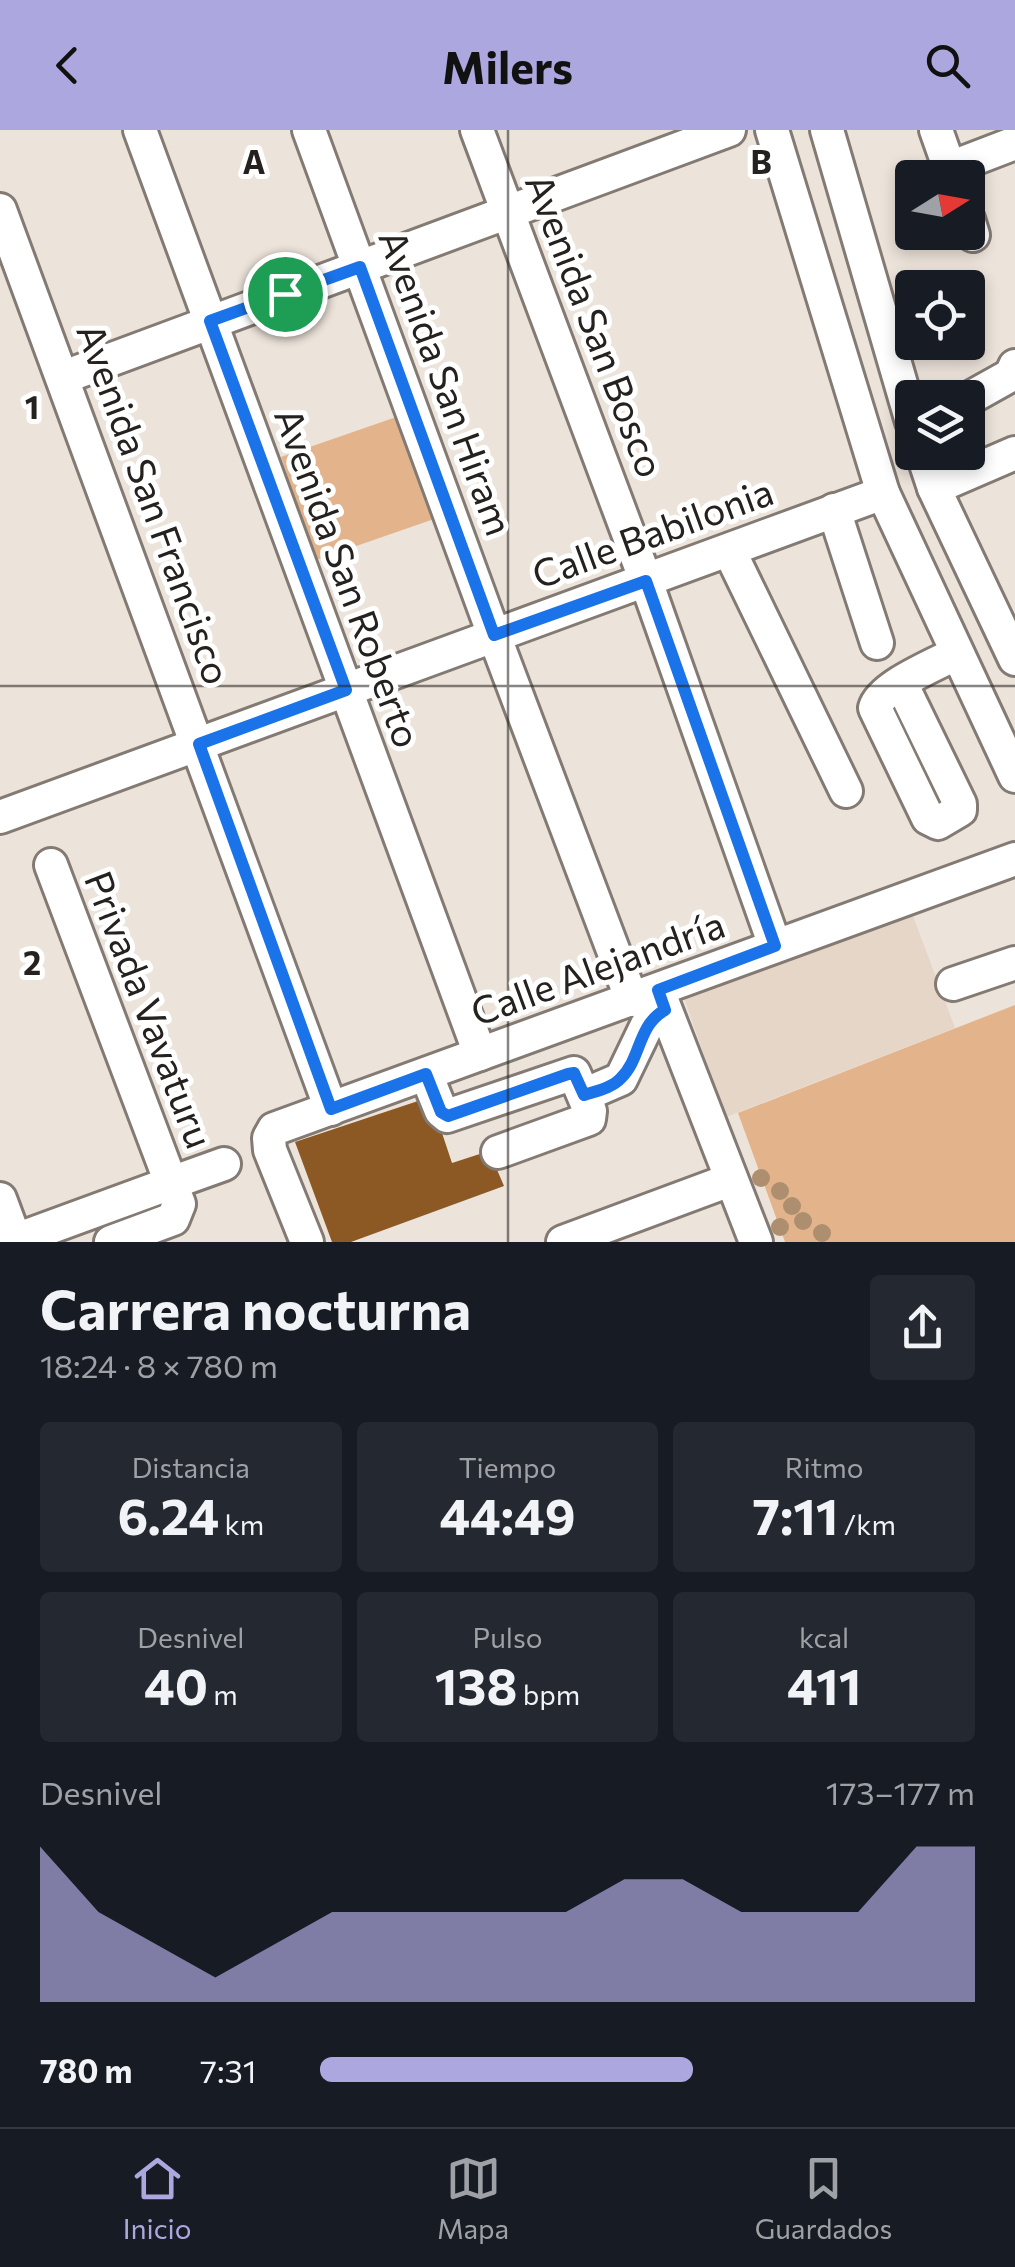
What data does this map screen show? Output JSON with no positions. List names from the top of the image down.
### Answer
{
  "streets": {
    "street": [
      "Avenida San Bosco",
      "Avenida San Hiram",
      "Avenida San Francisco",
      "Calle Babilonia",
      "Avenida San Roberto",
      "Calle Alejandría",
      "Privada Vavaturu"
    ]
  },
  "crossings": [
    ["Avenida San Bosco", "Calle Babilonia"],
    ["Avenida San Bosco", "Calle Alejandría"],
    ["Avenida San Hiram", "Calle Babilonia"],
    ["Avenida San Hiram", "Calle Alejandría"],
    ["Avenida San Francisco", "Calle Babilonia"],
    ["Avenida San Francisco", "Calle Alejandría"],
    ["Calle Babilonia", "Avenida San Roberto"],
    ["Avenida San Roberto", "Calle Alejandría"]
  ],
  "north": "right",
  "page": {
    "header": "Milers",
    "heading": ["Carrera nocturna", "18:24 · 8 × 780 m"],
    "stats": [
      ["Distancia", "6.24 km"],
      ["Tiempo", "44:49"],
      ["Ritmo", "7:11 /km"],
      ["Desnivel", "40 m"],
      ["Pulso", "138 bpm"],
      ["kcal", "411"]
    ],
    "chart": ["Desnivel", "173–177 m"],
    "list": [
      {
        "name": "780 m",
        "note": "7:31"
      }
    ],
    "tabs": ["Inicio", "Mapa", "Guardados"]
  },
  "grid": {
    "columns": ["A", "B"],
    "rows": ["1", "2"]
  }
}
